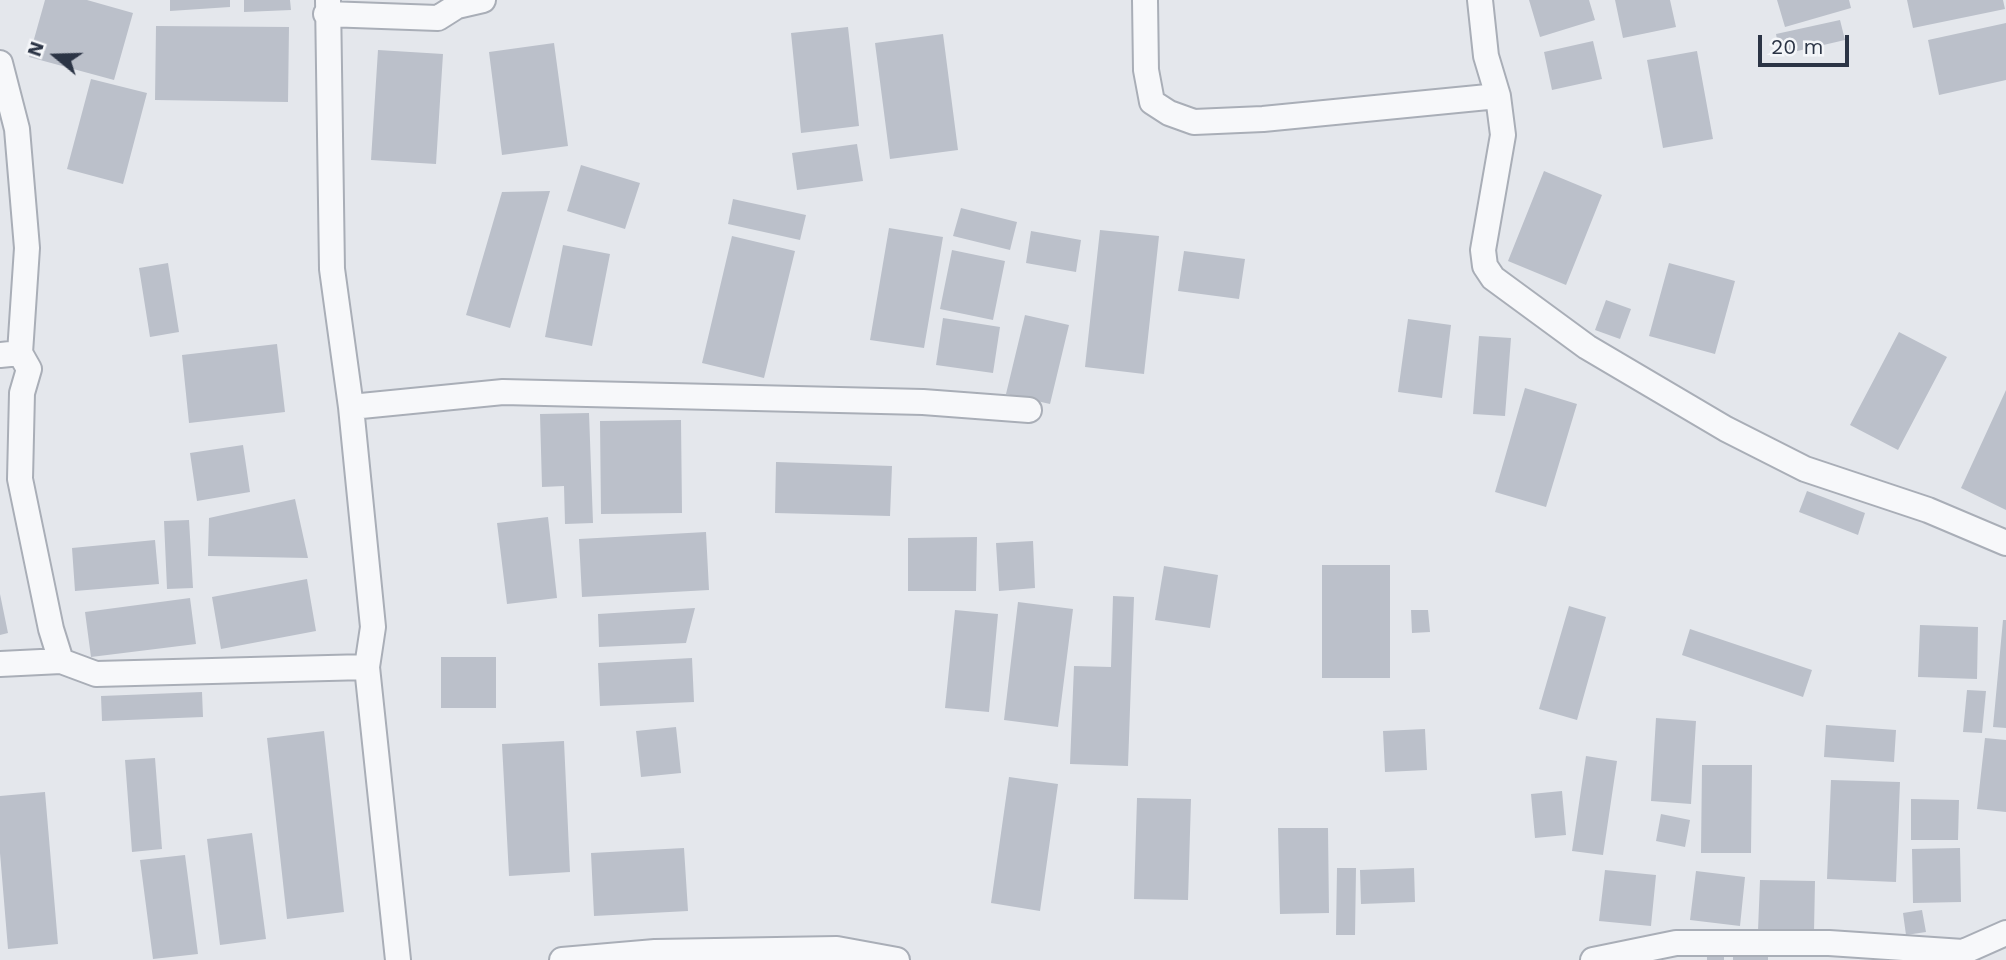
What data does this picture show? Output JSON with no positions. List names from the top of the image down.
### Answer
{
  "scale_bar": "20 m",
  "north": "left"
}
